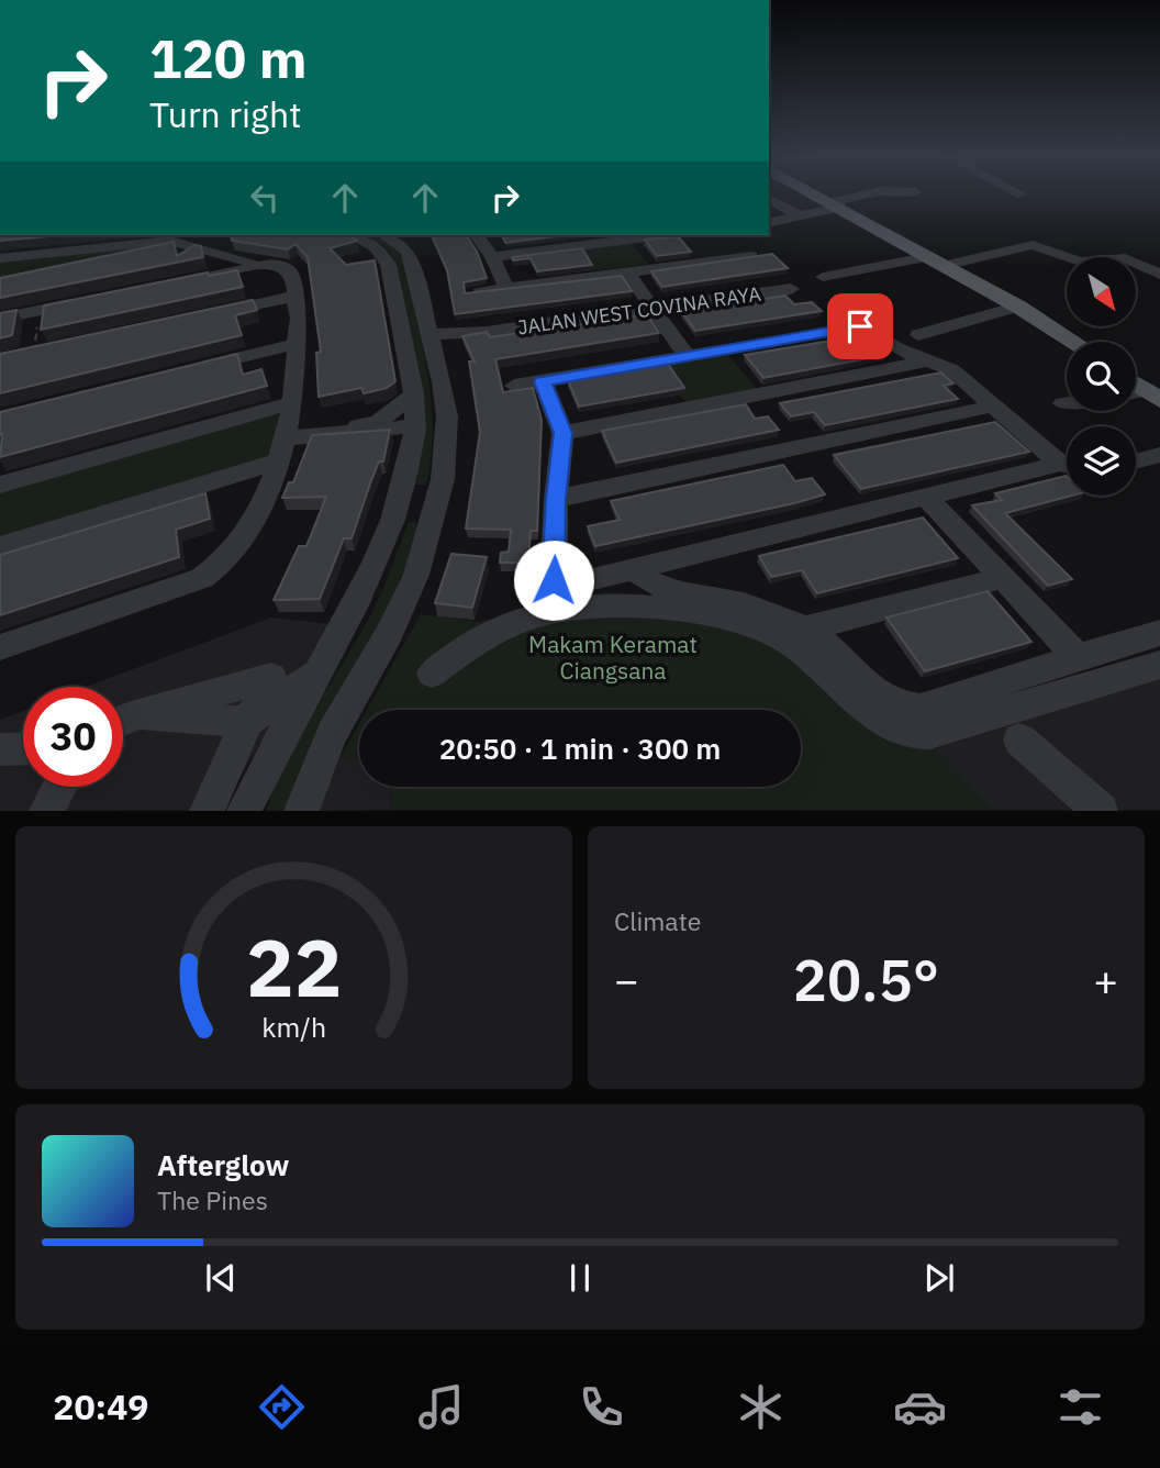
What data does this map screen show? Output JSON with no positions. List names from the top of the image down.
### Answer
{
  "streets": {
    "street": ["JALAN WEST COVINA RAYA"]
  },
  "parks": ["Makam Keramat Ciangsana"],
  "north": "bottom right",
  "page": {
    "turn": ["120 m", "Turn right"],
    "limit": "30",
    "trip": "20:50 · 1 min · 300 m",
    "tile": "Climate",
    "heat": ["−", "20.5°", "+"],
    "song": ["Afterglow", "The Pines"],
    "tabs": "20:49",
    "gauge": ["22", "km/h"]
  }
}
